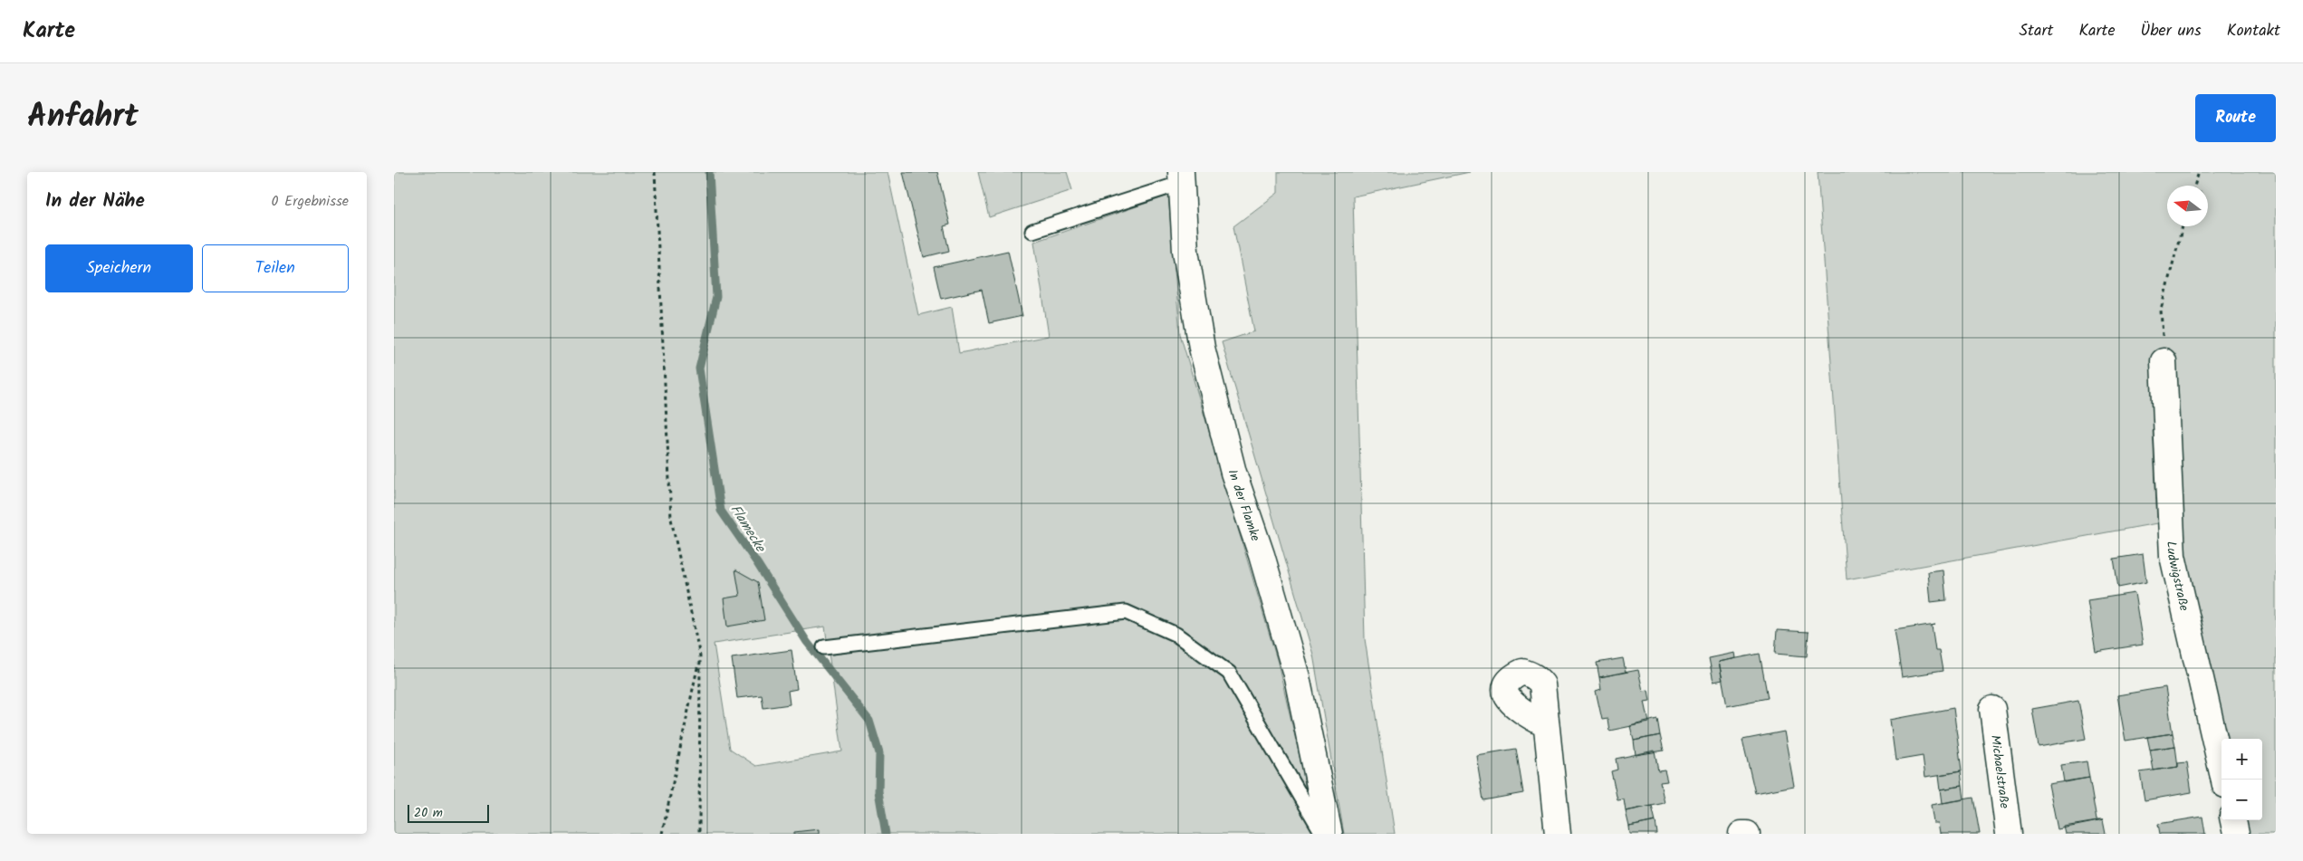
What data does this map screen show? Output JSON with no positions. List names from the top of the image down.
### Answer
{
  "streets": {
    "street": ["In der Flamke", "Ludwigstraße", "Michaelstraße"]
  },
  "water": ["Flamecke"],
  "scale_bar": "20 m",
  "north": "left",
  "page": {
    "header": "Karte",
    "nav": [
      "Start",
      "Karte",
      "Über uns",
      "Kontakt"
    ],
    "title": "Anfahrt",
    "buttons": [
      "Route",
      ["Speichern", "Teilen"]
    ],
    "heading": ["In der Nähe", "0 Ergebnisse"],
    "map_buttons": ["+", "−"],
    "scale": "20 m"
  }
}
